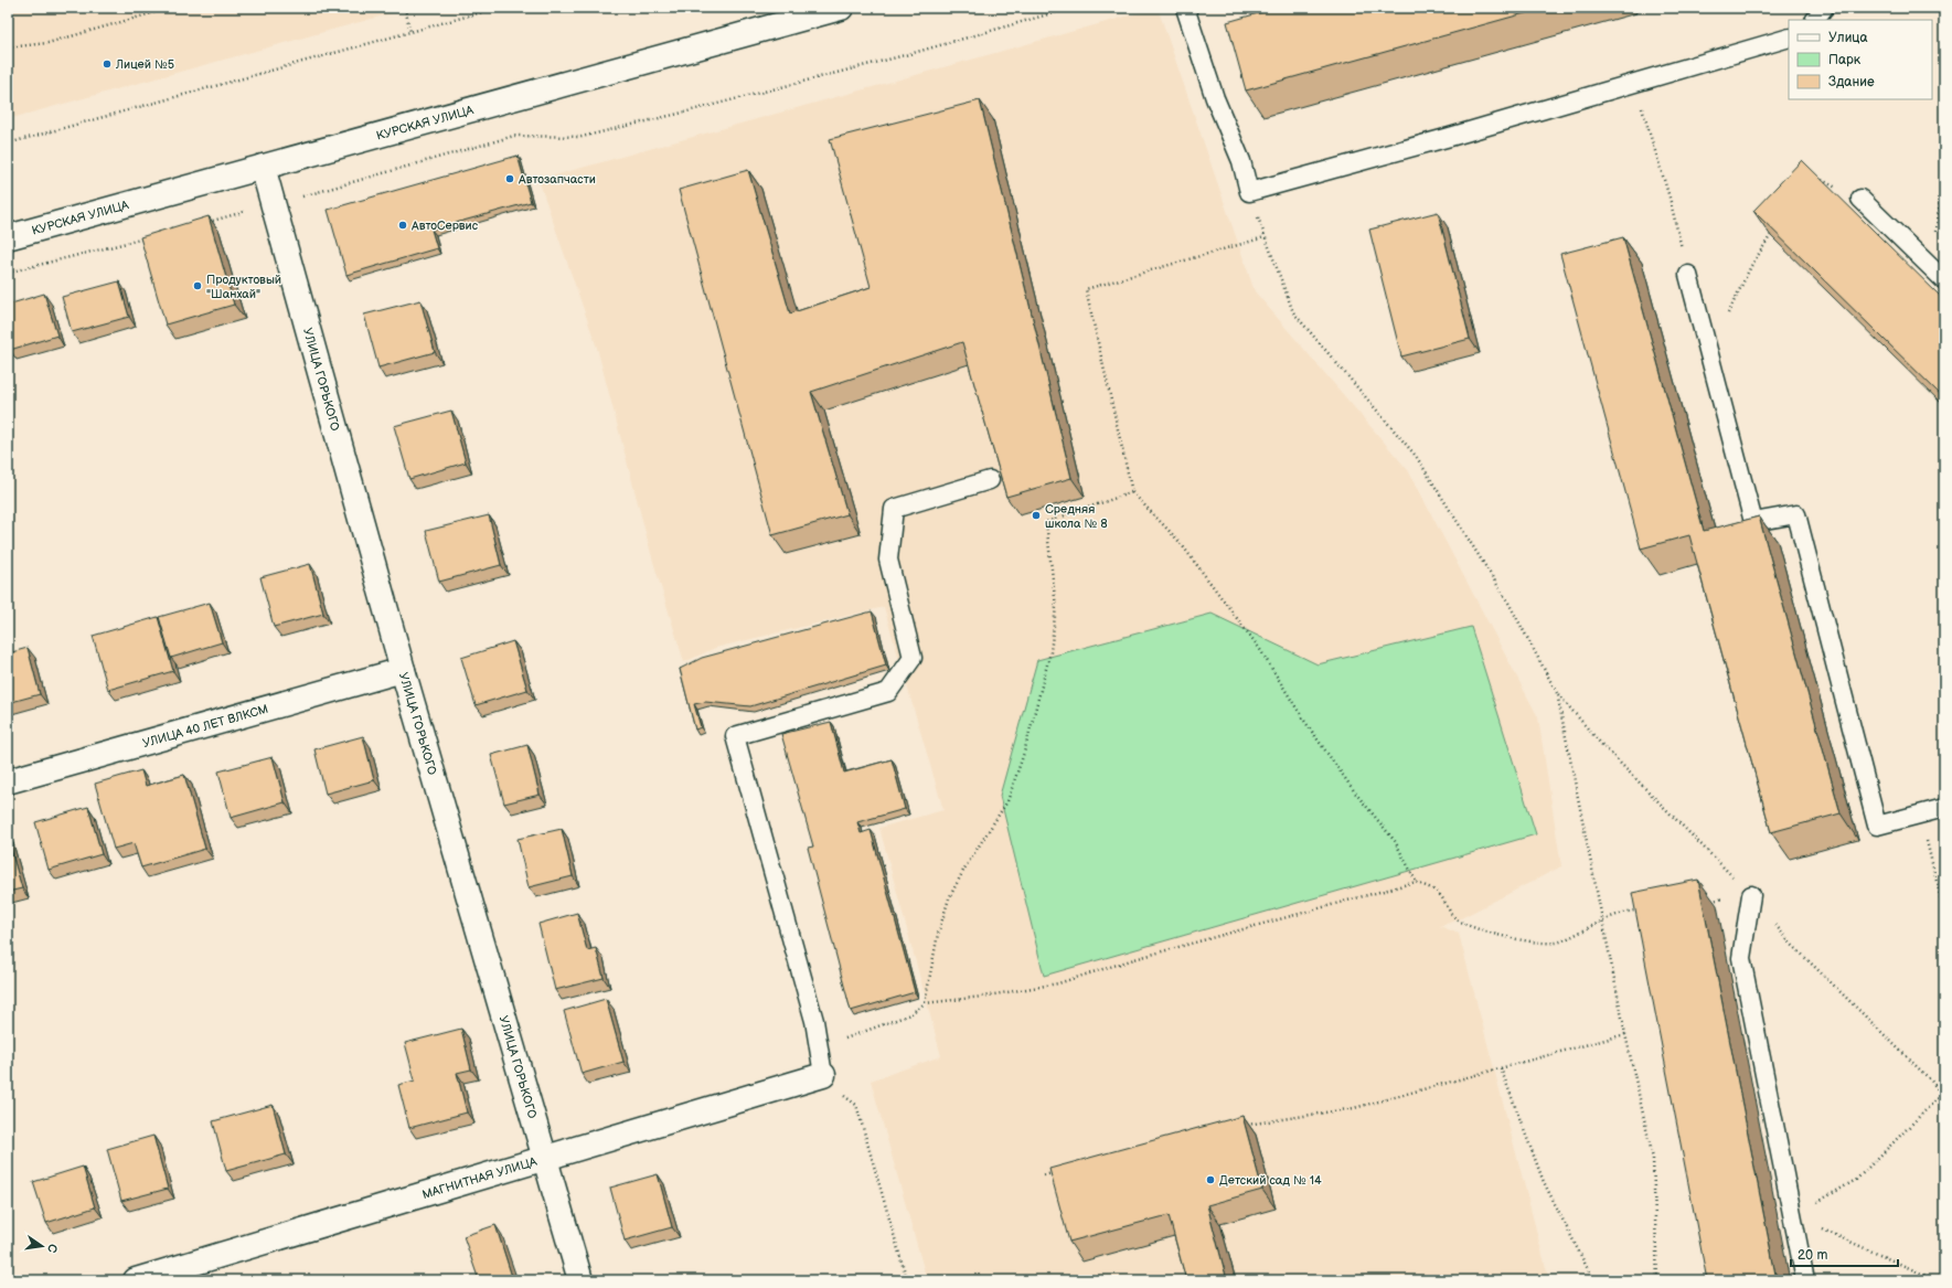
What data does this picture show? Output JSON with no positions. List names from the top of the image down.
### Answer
{
  "streets": {
    "street": [
      "КУРСКАЯ УЛИЦА",
      "УЛИЦА ГОРЬКОГО",
      "УЛИЦА 40 ЛЕТ ВЛКСМ",
      "МАГНИТНАЯ УЛИЦА"
    ]
  },
  "crossings": [
    ["КУРСКАЯ УЛИЦА", "УЛИЦА ГОРЬКОГО"],
    ["УЛИЦА ГОРЬКОГО", "УЛИЦА 40 ЛЕТ ВЛКСМ"],
    ["УЛИЦА ГОРЬКОГО", "МАГНИТНАЯ УЛИЦА"]
  ],
  "places": [
    "Лицей №5",
    "Автозапчасти",
    "АвтоСервис",
    "Продуктовый \"Шанхай\"",
    "Cредняя школа № 8",
    "Детский сад № 14"
  ],
  "legend": ["Улица", "Парк", "Здание"],
  "scale_bar": "20 m",
  "north": "right"
}
